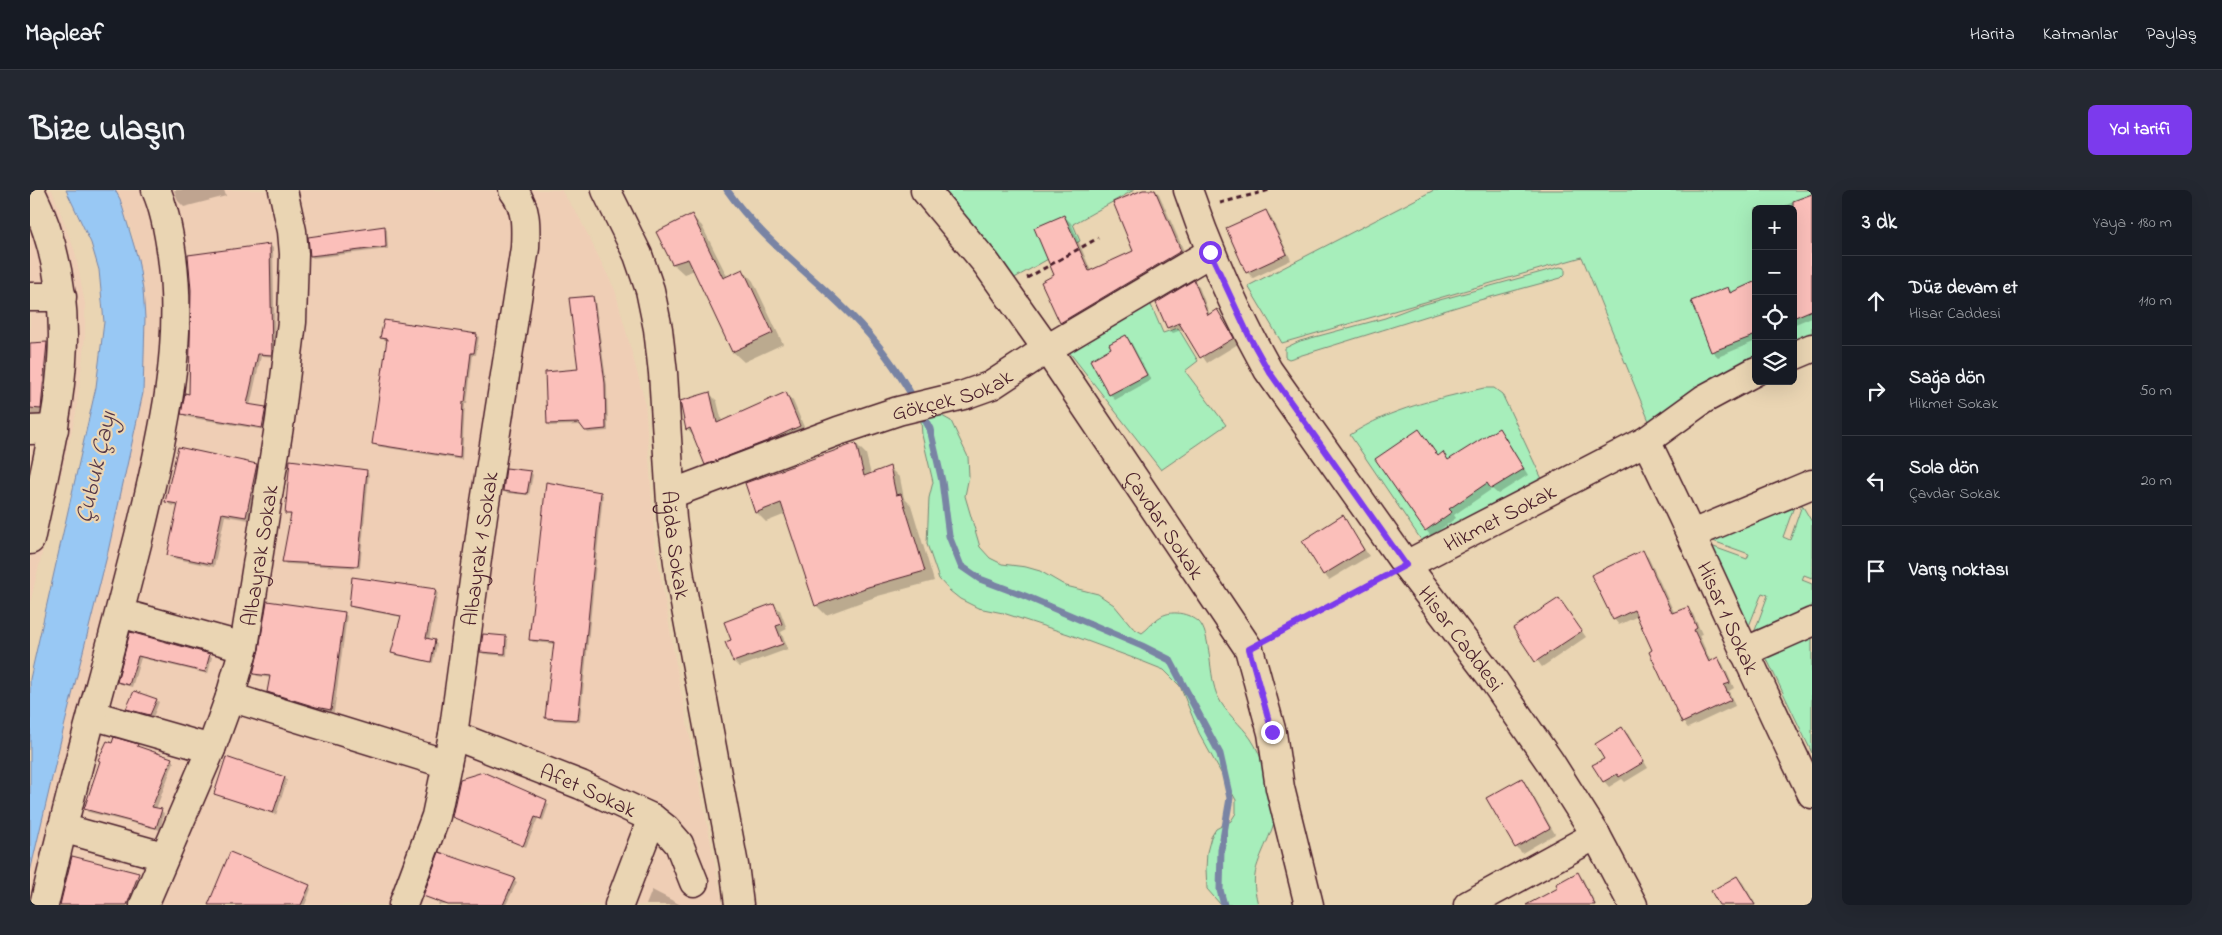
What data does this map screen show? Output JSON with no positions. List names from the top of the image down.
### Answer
{
  "streets": {
    "street": [
      "Gökçek Sokak",
      "Hikmet Sokak",
      "Çavdar Sokak",
      "Ağda Sokak",
      "Albayrak 1 Sokak",
      "Albayrak Sokak",
      "Hisar 1 Sokak",
      "Hisar Caddesi",
      "Afet Sokak"
    ]
  },
  "crossings": [
    ["Gökçek Sokak", "Çavdar Sokak"],
    ["Gökçek Sokak", "Ağda Sokak"],
    ["Gökçek Sokak", "Hisar Caddesi"],
    ["Hikmet Sokak", "Hisar 1 Sokak"],
    ["Hikmet Sokak", "Hisar Caddesi"],
    ["Albayrak 1 Sokak", "Afet Sokak"]
  ],
  "water": ["Çubuk Çayı"],
  "page": {
    "header": "Mapleaf",
    "nav": ["Harita", "Katmanlar", "Paylaş"],
    "title": "Bize ulaşın",
    "buttons": "Yol tarifi",
    "heading": ["3 dk", "Yaya · 180 m"],
    "map_buttons": ["+", "−"],
    "list": [
      ["Düz devam et", "Hisar Caddesi", "110 m"],
      ["Sağa dön", "Hikmet Sokak", "50 m"],
      ["Sola dön", "Çavdar Sokak", "20 m"],
      "Varış noktası"
    ]
  }
}
